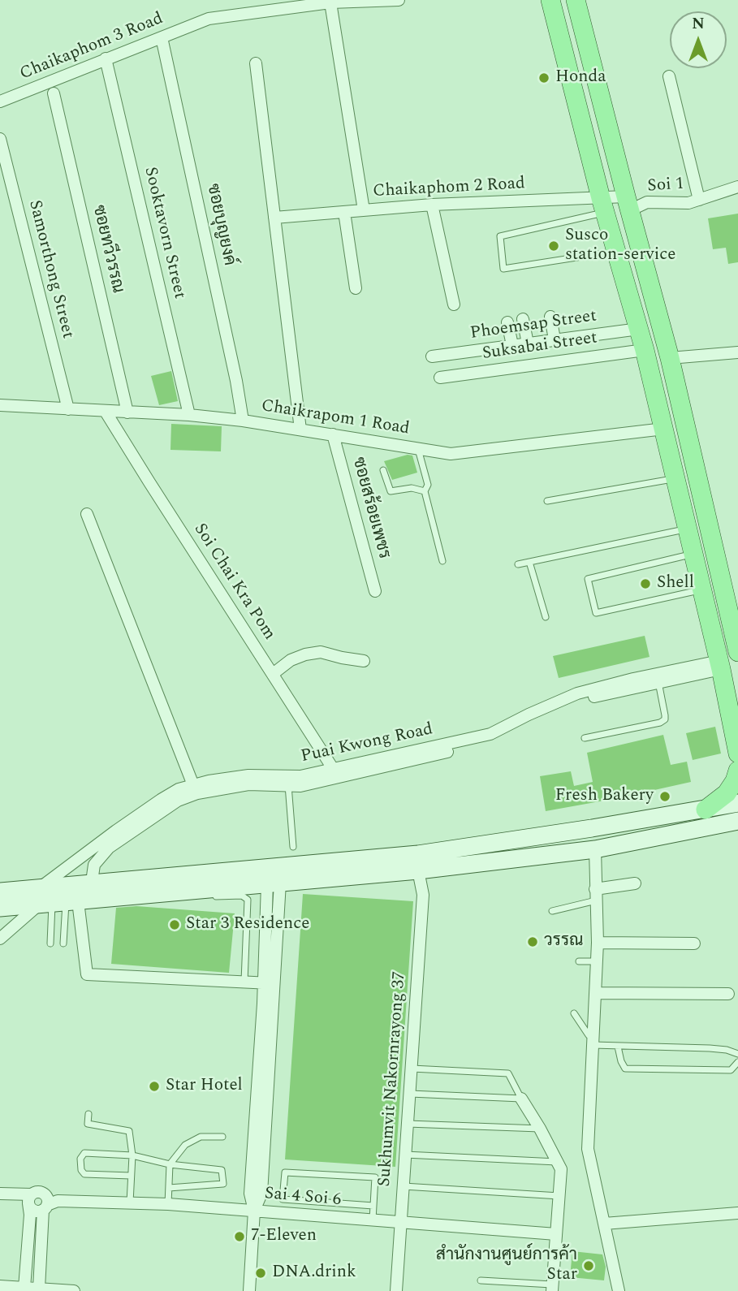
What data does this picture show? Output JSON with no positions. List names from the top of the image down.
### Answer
{
  "streets": {
    "street": [
      "Chaikaphom 3 Road",
      "Soi 1",
      "Chaikaphom 2 Road",
      "ซอยบุญยงค์",
      "Sooktavorn Street",
      "ซอยทวีวรรณ",
      "Samorthong Street",
      "Phoemsap Street",
      "Suksabai Street",
      "Chaikrapom 1 Road",
      "ซอยสร้อยเพชร",
      "Soi Chai Kra Pom",
      "Puai Kwong Road",
      "Sukhumvit Nakornrayong 37",
      "Sai 4 Soi 6"
    ]
  },
  "crossings": [
    ["Chaikaphom 3 Road", "ซอยบุญยงค์"],
    ["Chaikaphom 3 Road", "Sooktavorn Street"],
    ["Soi 1", "Chaikaphom 2 Road"],
    ["ซอยบุญยงค์", "Chaikrapom 1 Road"],
    ["Sooktavorn Street", "Chaikrapom 1 Road"],
    ["ซอยทวีวรรณ", "Chaikrapom 1 Road"],
    ["Samorthong Street", "Chaikrapom 1 Road"],
    ["Chaikrapom 1 Road", "ซอยสร้อยเพชร"],
    ["Chaikrapom 1 Road", "Soi Chai Kra Pom"],
    ["Soi Chai Kra Pom", "Puai Kwong Road"],
    ["Sukhumvit Nakornrayong 37", "Sai 4 Soi 6"]
  ],
  "places": [
    "Honda",
    "Susco station-service",
    "Shell",
    "Fresh Bakery",
    "Star 3 Residence",
    "วรรณ",
    "Star Hotel",
    "7-Eleven",
    "สำนักงานศูนย์การค้า Star",
    "DNA.drink"
  ],
  "north": "top"
}
